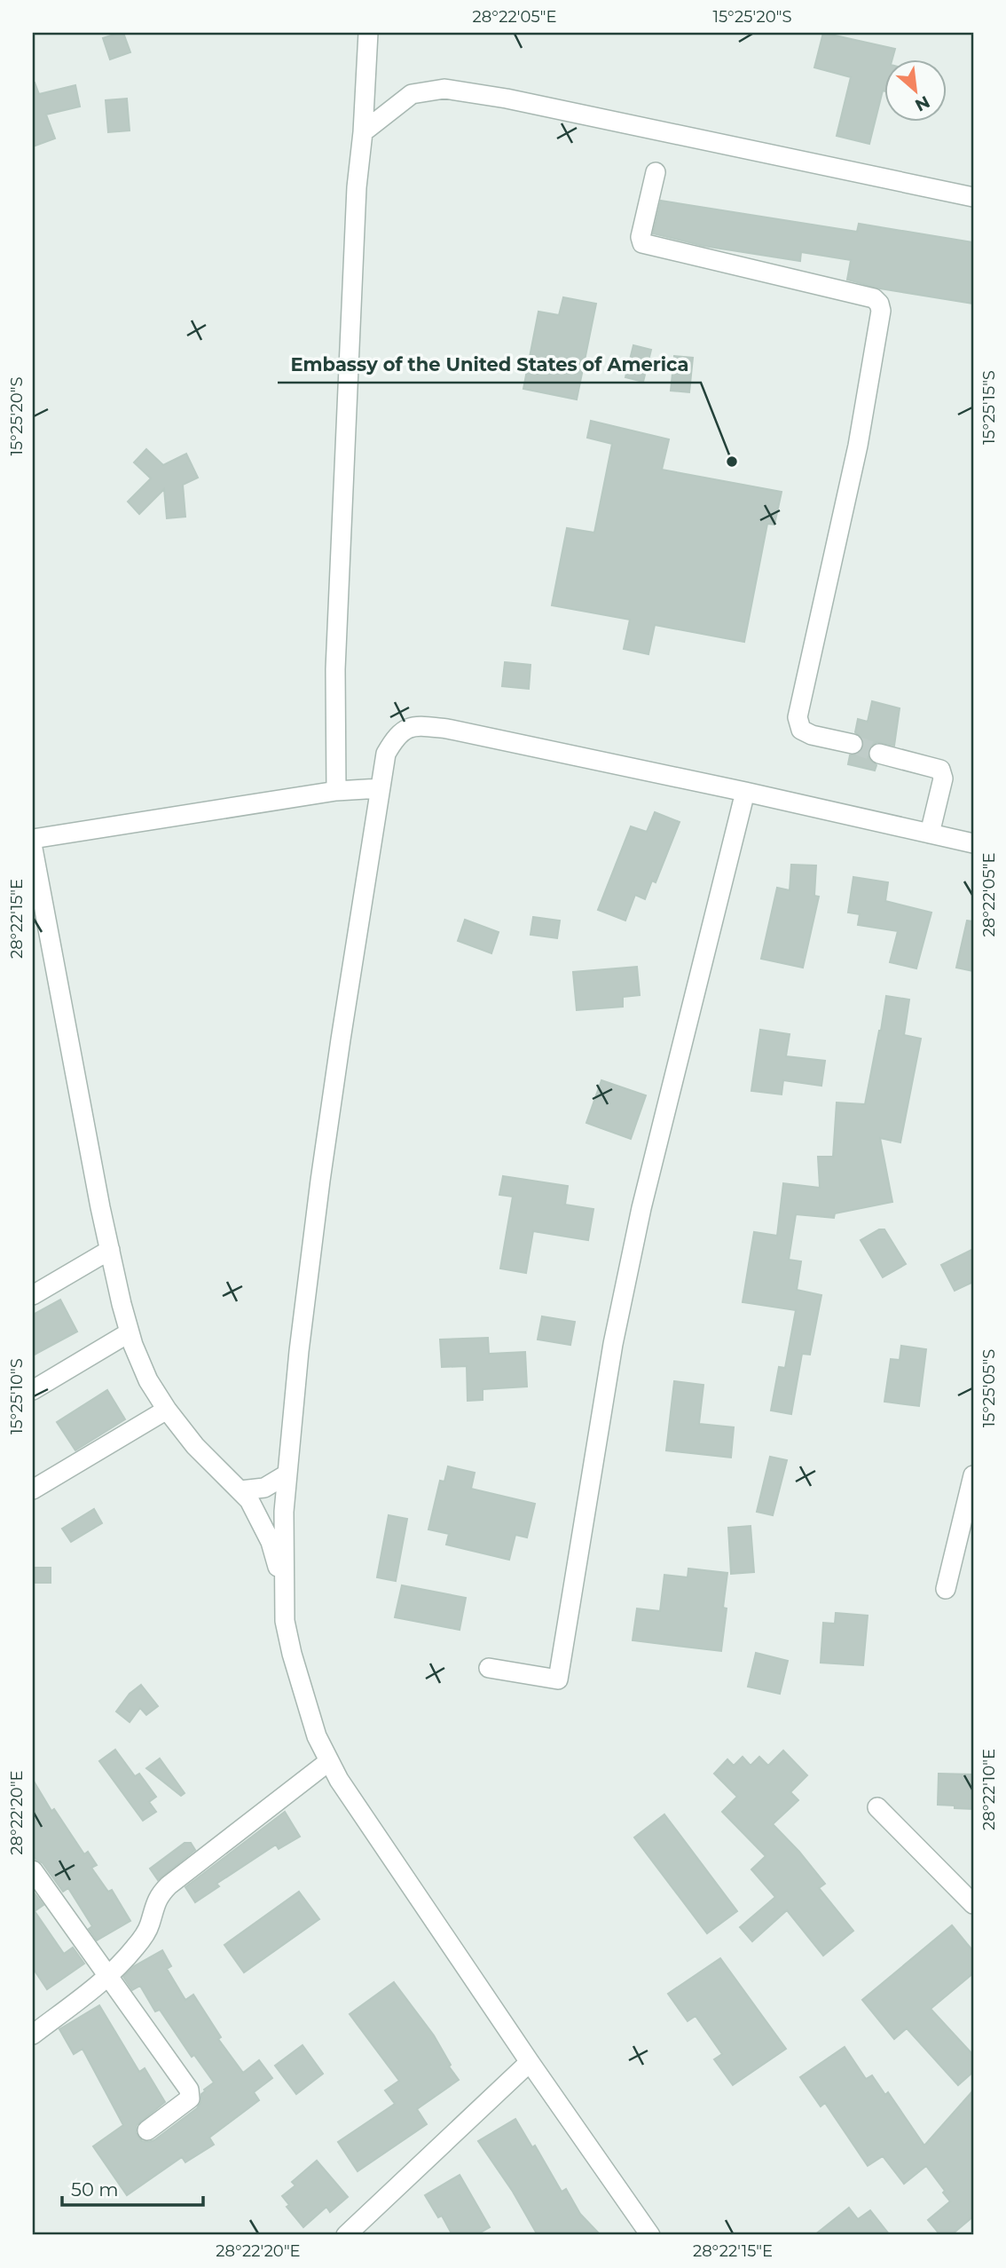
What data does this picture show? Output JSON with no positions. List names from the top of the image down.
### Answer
{
  "places": ["Embassy of the United States of America"],
  "scale_bar": "50 m",
  "north": "bottom right",
  "coordinates": [
    "28°22'05\"E",
    "15°25'20\"S",
    "15°25'15\"S",
    "28°22'15\"E",
    "15°25'05\"S",
    "15°25'10\"S",
    "28°22'10\"E",
    "28°22'20\"E"
  ]
}
